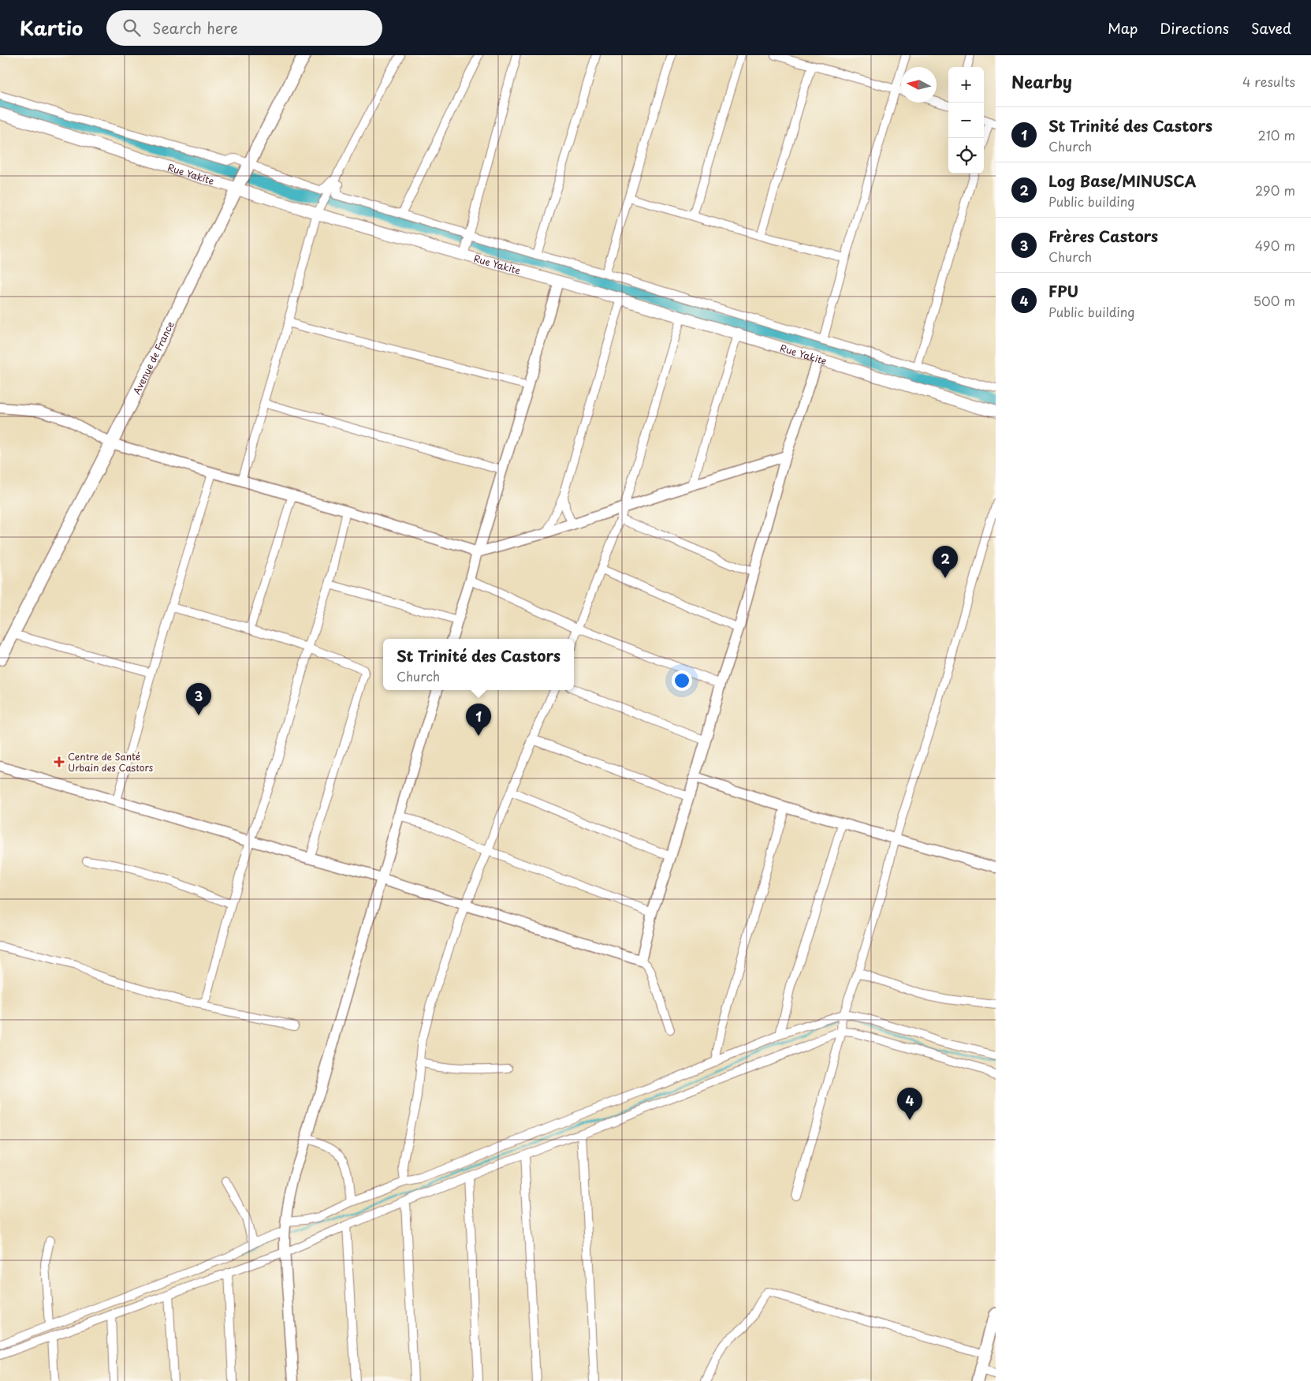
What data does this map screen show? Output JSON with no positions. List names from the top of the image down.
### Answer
{
  "streets": {
    "main road": ["Rue Yakite", "Avenue de France"]
  },
  "crossings": [
    ["Rue Yakite", "Avenue de France"]
  ],
  "places": {
    "health": ["Centre de Santé Urbain des Castors"]
  },
  "north": "left",
  "page": {
    "header": "Kartio",
    "search": "Search here",
    "nav": ["Map", "Directions", "Saved"],
    "heading": ["Nearby", "4 results"],
    "map_buttons": ["+", "−"],
    "list": [
      {
        "mark": "1",
        "name": "St Trinité des Castors",
        "note": "Church",
        "value": "210 m"
      },
      {
        "mark": "2",
        "name": "Log Base/MINUSCA",
        "note": "Public building",
        "value": "290 m"
      },
      {
        "mark": "3",
        "name": "Frères Castors",
        "note": "Church",
        "value": "490 m"
      },
      {
        "mark": "4",
        "name": "FPU",
        "note": "Public building",
        "value": "500 m"
      }
    ],
    "pins": [
      "2",
      "3",
      "1",
      "4"
    ],
    "popup": ["St Trinité des Castors", "Church"]
  }
}
